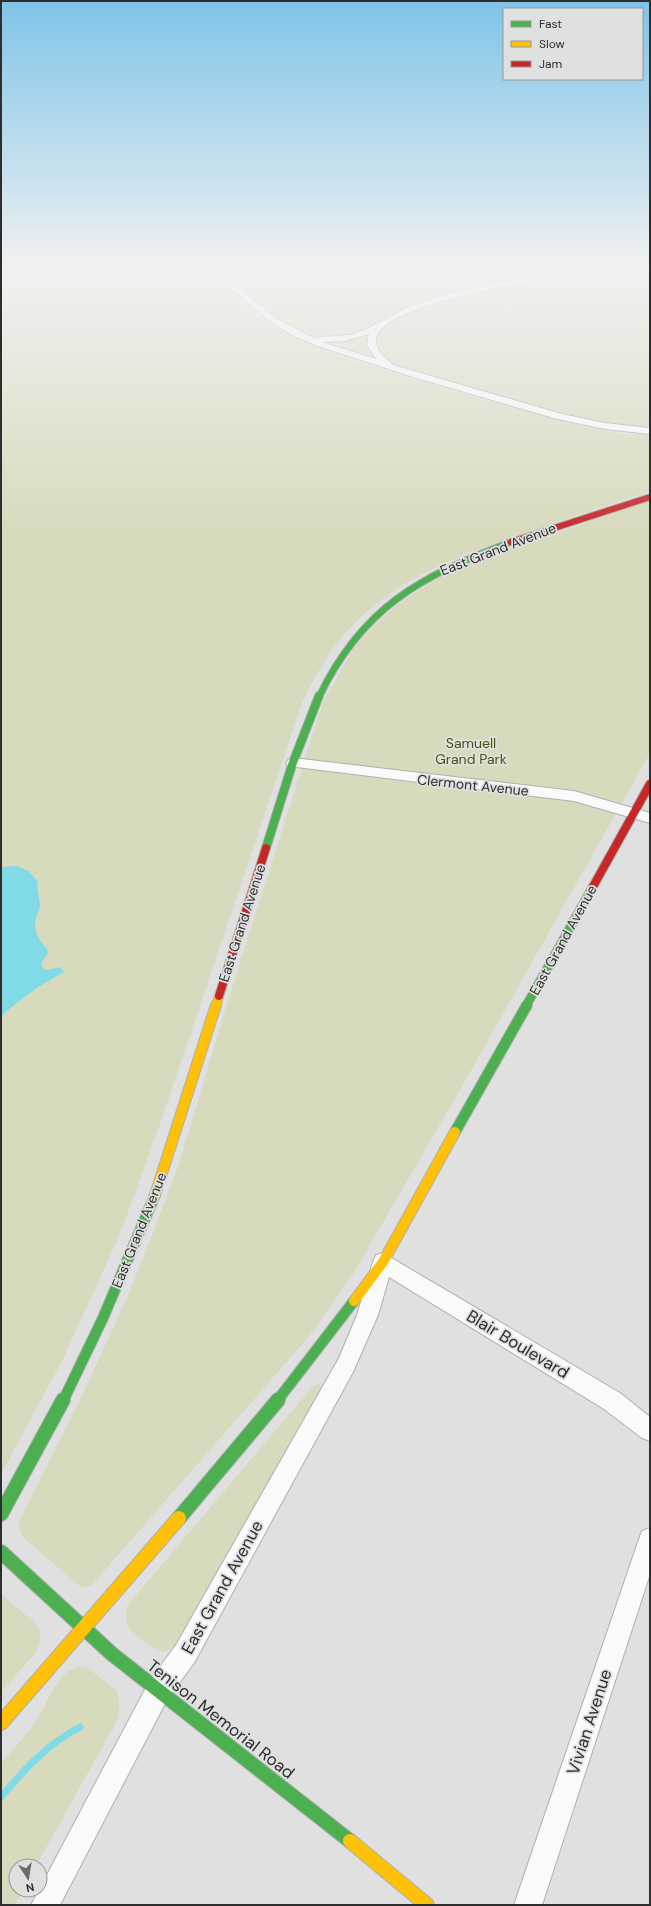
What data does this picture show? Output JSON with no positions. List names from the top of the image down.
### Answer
{
  "streets": {
    "main road": ["East Grand Avenue", "Tenison Memorial Road"],
    "street": ["Clermont Avenue", "Blair Boulevard", "Vivian Avenue"]
  },
  "crossings": [
    ["East Grand Avenue", "Clermont Avenue"],
    ["East Grand Avenue", "Blair Boulevard"],
    ["East Grand Avenue", "Tenison Memorial Road"]
  ],
  "parks": ["Samuell Grand Park"],
  "legend": ["Fast", "Slow", "Jam"],
  "north": "bottom"
}
